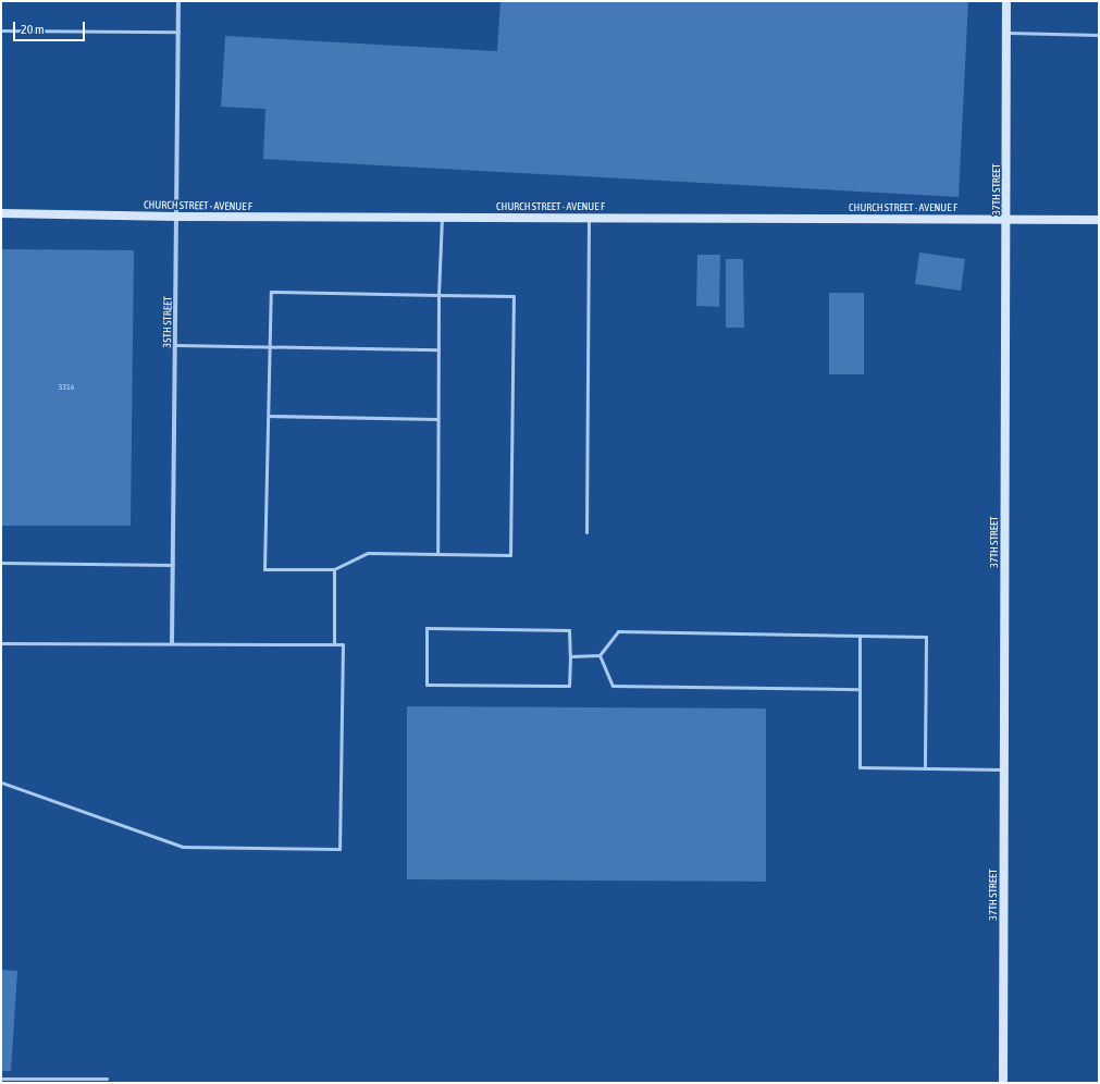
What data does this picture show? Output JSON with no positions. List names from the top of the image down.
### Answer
{
  "streets": {
    "street": ["37TH STREET", "CHURCH STREET - AVENUE F", "35TH STREET"]
  },
  "crossings": [
    ["37TH STREET", "CHURCH STREET - AVENUE F"],
    ["CHURCH STREET - AVENUE F", "35TH STREET"]
  ],
  "house_numbers": ["3316"],
  "scale_bar": "20 m"
}
